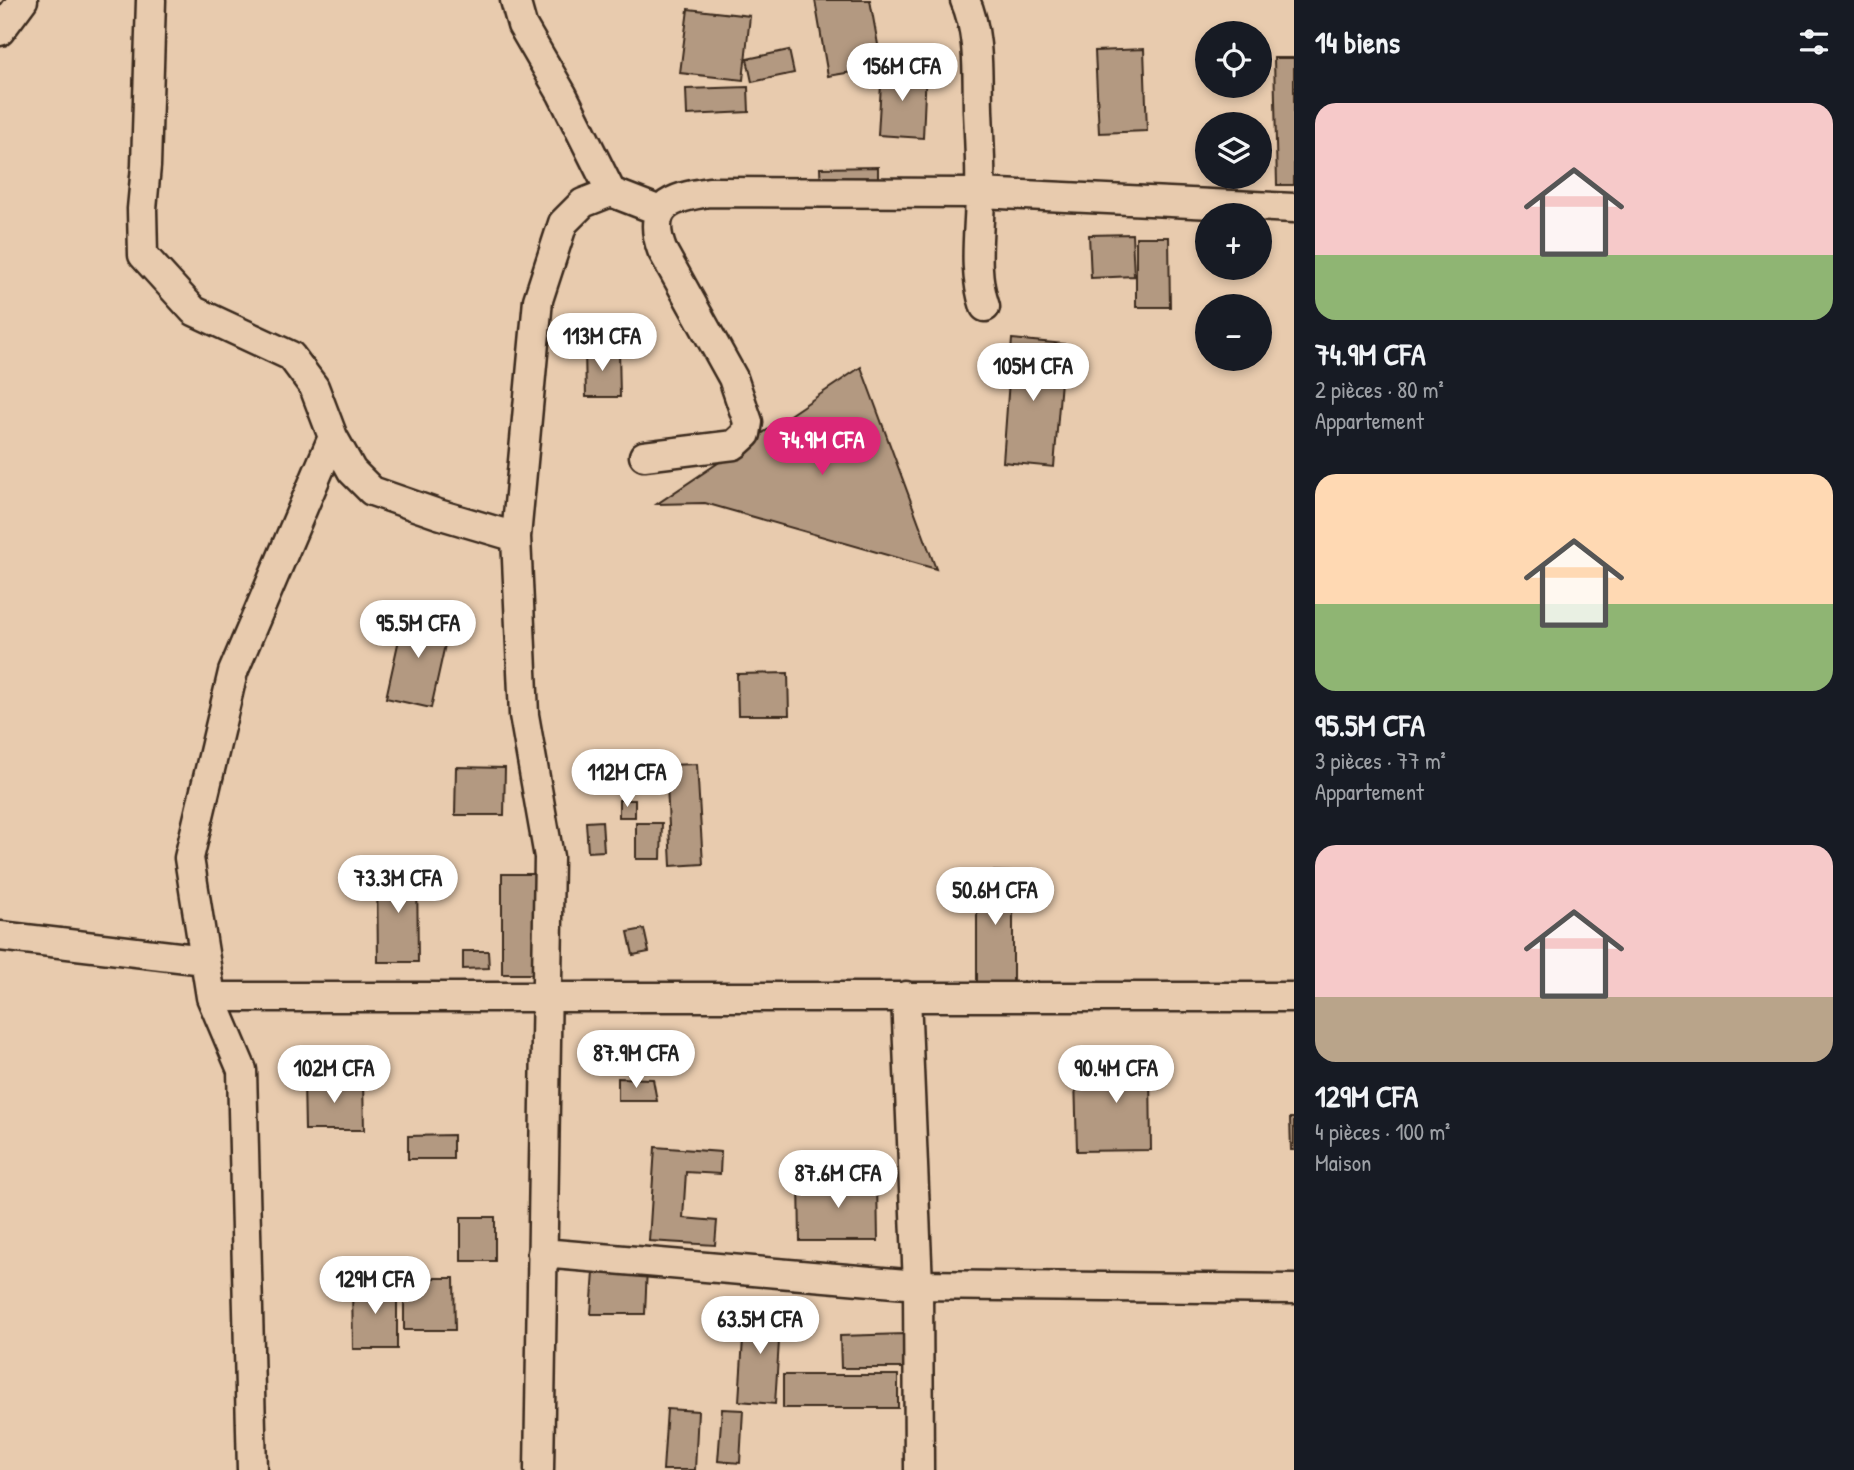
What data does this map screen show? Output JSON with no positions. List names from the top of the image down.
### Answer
{
  "page": {
    "heading": "14 biens",
    "map_buttons": ["+", "−"],
    "price": [
      "156M CFA",
      "113M CFA",
      "105M CFA",
      "74.9M CFA",
      "95.5M CFA",
      "112M CFA",
      "73.3M CFA",
      "50.6M CFA",
      "87.9M CFA",
      "102M CFA",
      "90.4M CFA",
      "87.6M CFA",
      "129M CFA",
      "63.5M CFA"
    ],
    "list": [
      {
        "name": "74.9M CFA",
        "note": "2 pièces · 80 m² · Appartement"
      },
      {
        "name": "95.5M CFA",
        "note": "3 pièces · 77 m² · Appartement"
      },
      {
        "name": "129M CFA",
        "note": "4 pièces · 100 m² · Maison"
      }
    ]
  }
}
